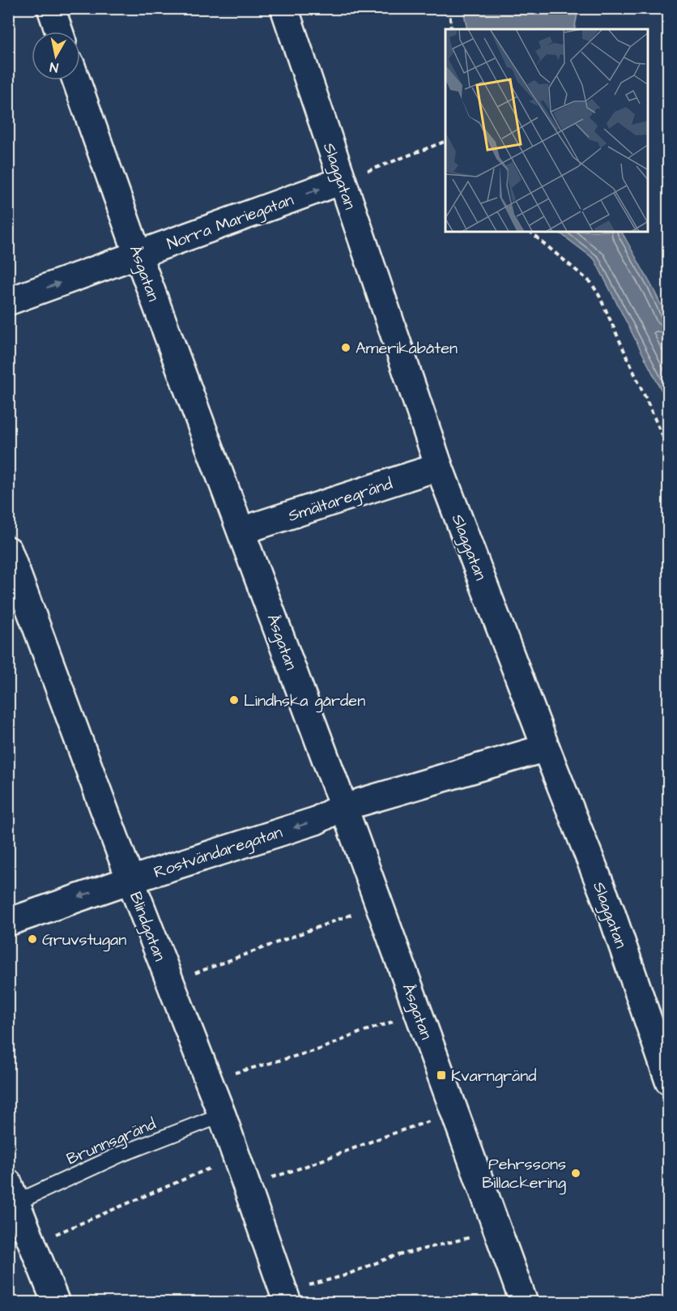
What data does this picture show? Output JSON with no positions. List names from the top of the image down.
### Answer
{
  "streets": {
    "street": [
      "Slaggatan",
      "Norra Mariegatan",
      "Åsgatan",
      "Smältaregränd",
      "Rostvändaregatan",
      "Blindgatan"
    ],
    "lane": ["Brunnsgränd"]
  },
  "crossings": [
    ["Slaggatan", "Norra Mariegatan"],
    ["Slaggatan", "Smältaregränd"],
    ["Slaggatan", "Rostvändaregatan"],
    ["Norra Mariegatan", "Åsgatan"],
    ["Åsgatan", "Smältaregränd"],
    ["Åsgatan", "Rostvändaregatan"],
    ["Rostvändaregatan", "Blindgatan"],
    ["Blindgatan", "Brunnsgränd"]
  ],
  "one_way": ["Norra Mariegatan", "Rostvändaregatan"],
  "places": {
    "other": [
      "Amerikabåten",
      "Lindhska gården",
      "Gruvstugan",
      "Pehrssons Billackering"
    ],
    "transit": ["Kvarngränd"]
  },
  "north": "bottom"
}
